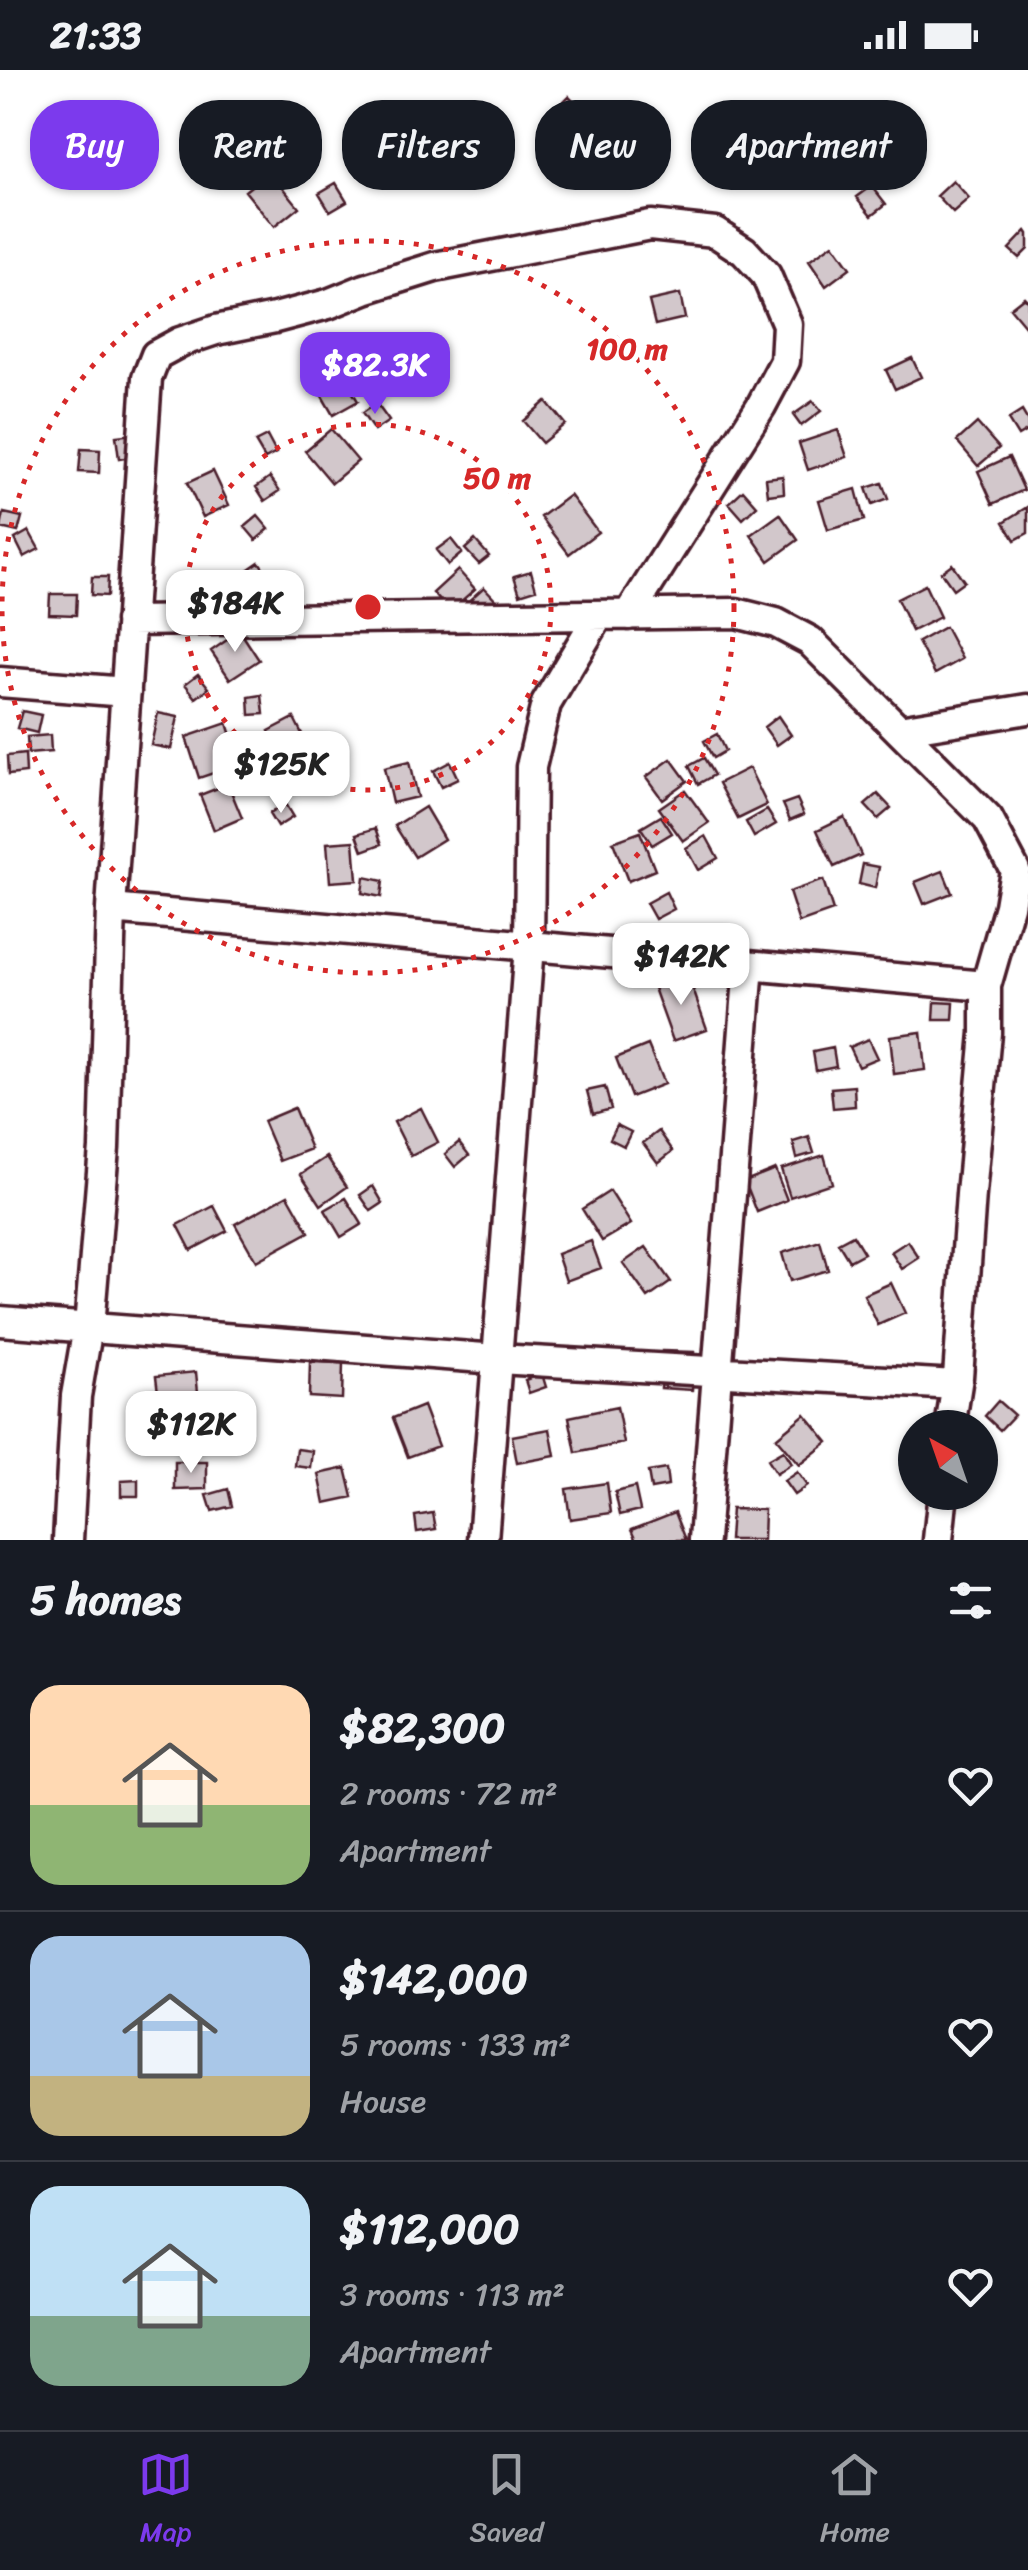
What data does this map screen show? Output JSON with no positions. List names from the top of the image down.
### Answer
{
  "north": "top left",
  "page": {
    "status": "21:33",
    "chip": [
      "Buy",
      "Rent",
      "Filters",
      "New",
      "Apartment"
    ],
    "price": [
      "$82.3K",
      "$184K",
      "$125K",
      "$142K",
      "$112K"
    ],
    "heading": "5 homes",
    "list": [
      {
        "name": "$82,300",
        "note": "2 rooms · 72 m² · Apartment"
      },
      {
        "name": "$142,000",
        "note": "5 rooms · 133 m² · House"
      },
      {
        "name": "$112,000",
        "note": "3 rooms · 113 m² · Apartment"
      }
    ],
    "tabs": ["Map", "Saved", "Home"]
  },
  "rings": ["100 m", "50 m"]
}
